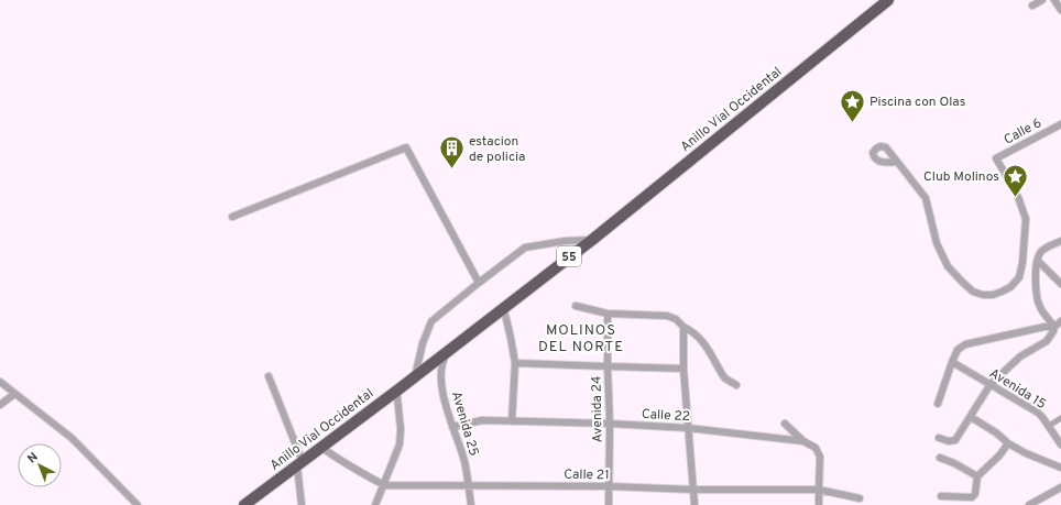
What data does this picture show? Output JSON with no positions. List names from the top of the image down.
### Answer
{
  "streets": {
    "highway": ["Anillo Vial Occidental", "55"],
    "street": [
      "Calle 6",
      "Avenida 15",
      "Avenida 24",
      "Calle 22",
      "Avenida 25",
      "Calle 21"
    ]
  },
  "crossings": [
    ["Anillo Vial Occidental", "Avenida 25"],
    ["Anillo Vial Occidental", "Calle 21"],
    ["Avenida 24", "Calle 22"],
    ["Avenida 24", "Calle 21"],
    ["Calle 22", "Avenida 25"],
    ["Calle 22", "Calle 21"],
    ["Avenida 25", "Calle 21"]
  ],
  "districts": ["MOLINOS DEL NORTE"],
  "places": {
    "place": ["Piscina con Olas", "Club Molinos"],
    "building": ["estacion de policia"]
  },
  "north": "top left"
}
